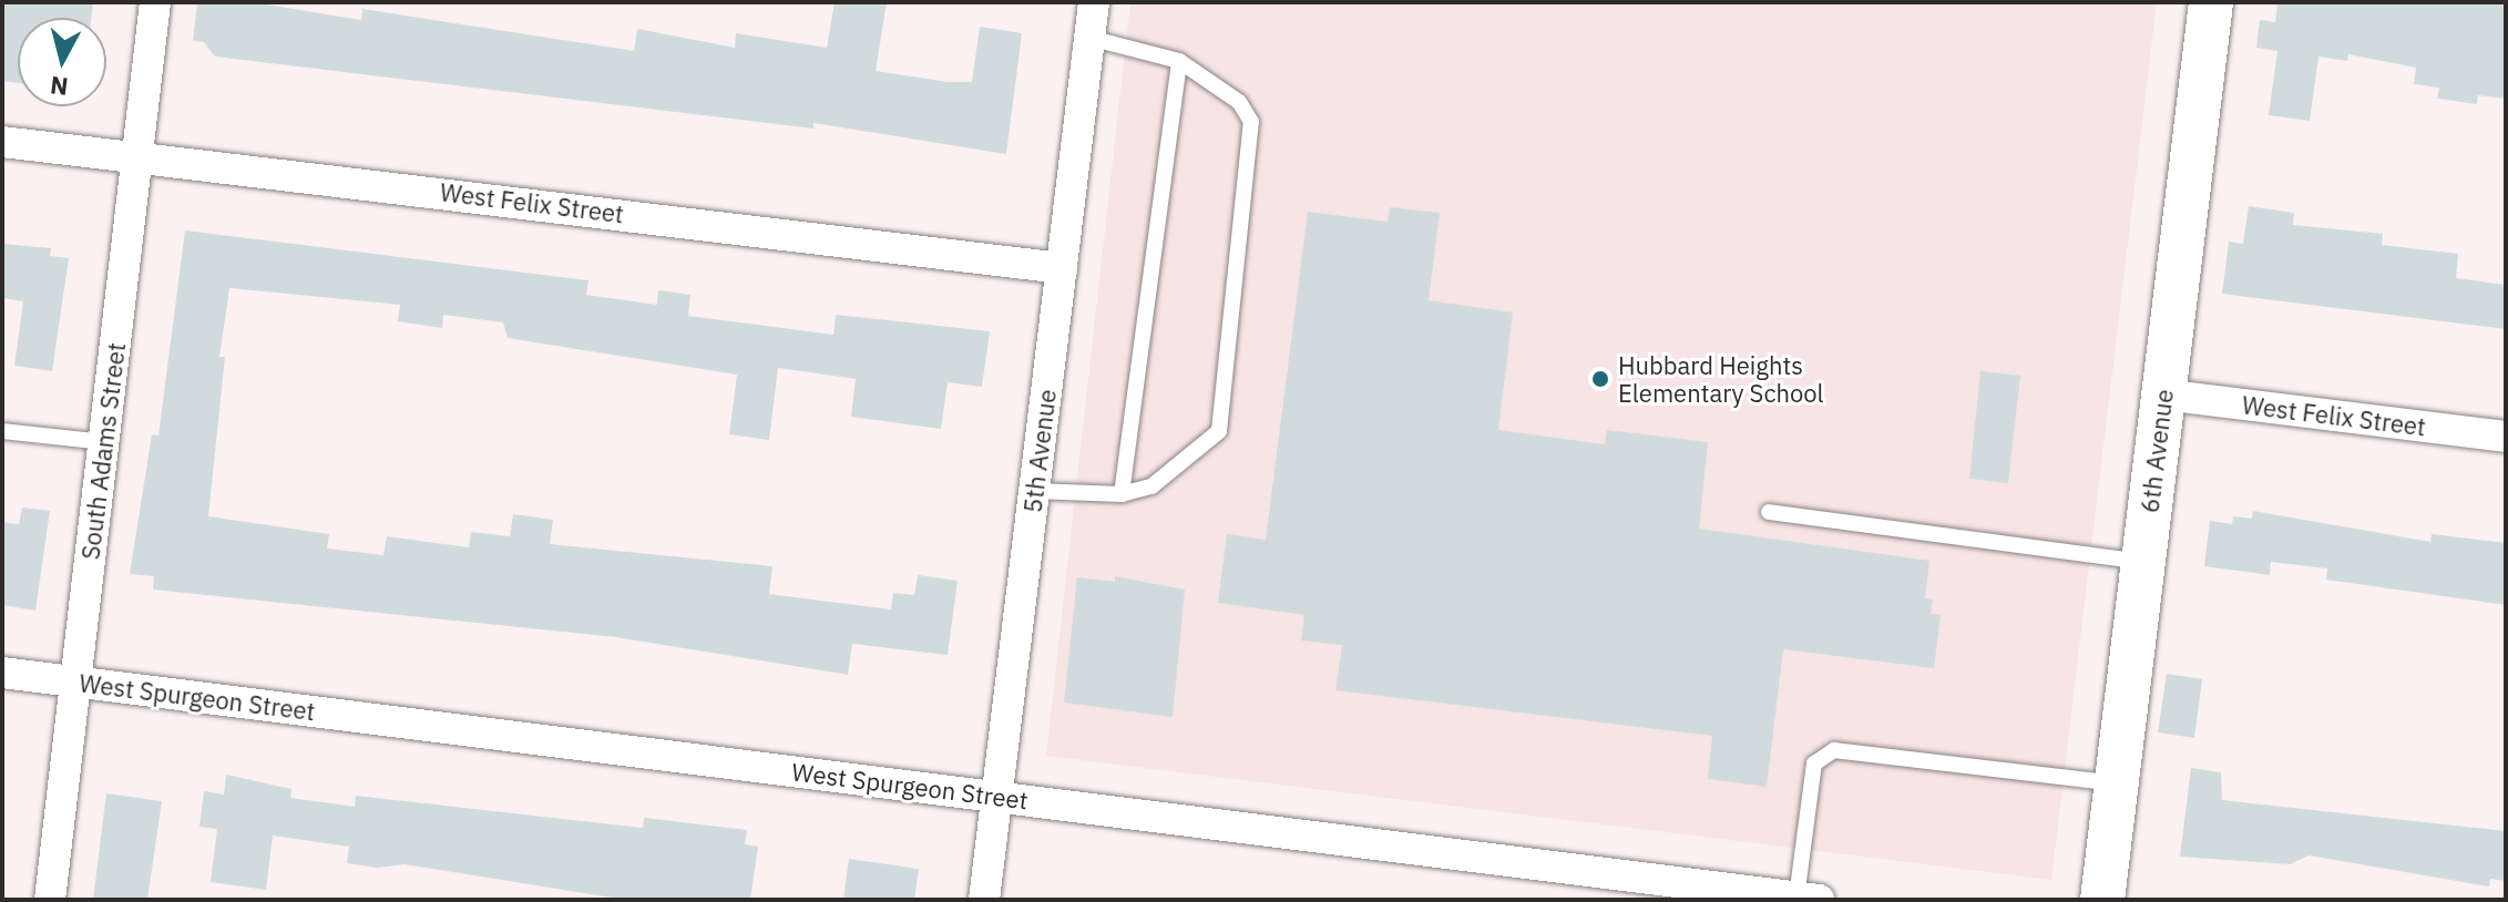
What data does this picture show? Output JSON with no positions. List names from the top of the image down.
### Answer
{
  "streets": {
    "street": [
      "West Felix Street",
      "South Adams Street",
      "5th Avenue",
      "6th Avenue",
      "West Spurgeon Street"
    ]
  },
  "crossings": [
    ["West Felix Street", "South Adams Street"],
    ["West Felix Street", "5th Avenue"],
    ["West Felix Street", "6th Avenue"],
    ["South Adams Street", "West Spurgeon Street"],
    ["5th Avenue", "West Spurgeon Street"]
  ],
  "places": ["Hubbard Heights Elementary School"],
  "north": "bottom"
}
